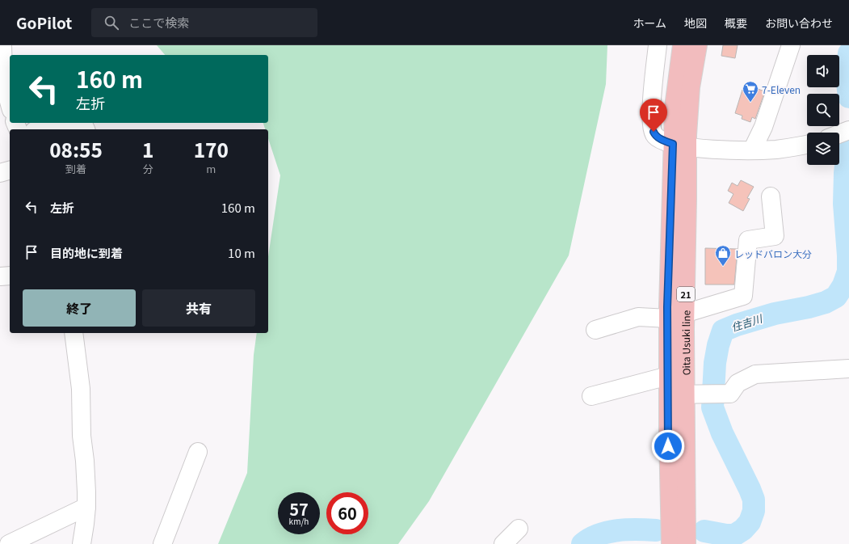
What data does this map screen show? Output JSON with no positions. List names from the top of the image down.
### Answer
{
  "streets": {
    "main road": ["21", "Oita Usuki line"]
  },
  "water": ["住吉川"],
  "places": {
    "supermarket": ["7-Eleven"],
    "shop": ["レッドバロン大分"]
  },
  "page": {
    "header": "GoPilot",
    "search": "ここで検索",
    "nav": [
      "ホーム",
      "地図",
      "概要",
      "お問い合わせ"
    ],
    "turn": ["160 m", "左折"],
    "eta": [
      "08:55",
      "到着",
      "1",
      "分",
      "170",
      "m"
    ],
    "list": [
      {
        "name": "左折",
        "value": "160 m"
      },
      {
        "name": "目的地に到着",
        "value": "10 m"
      }
    ],
    "buttons": ["終了", "共有"],
    "speed": "57 km/h",
    "limit": "60"
  }
}
